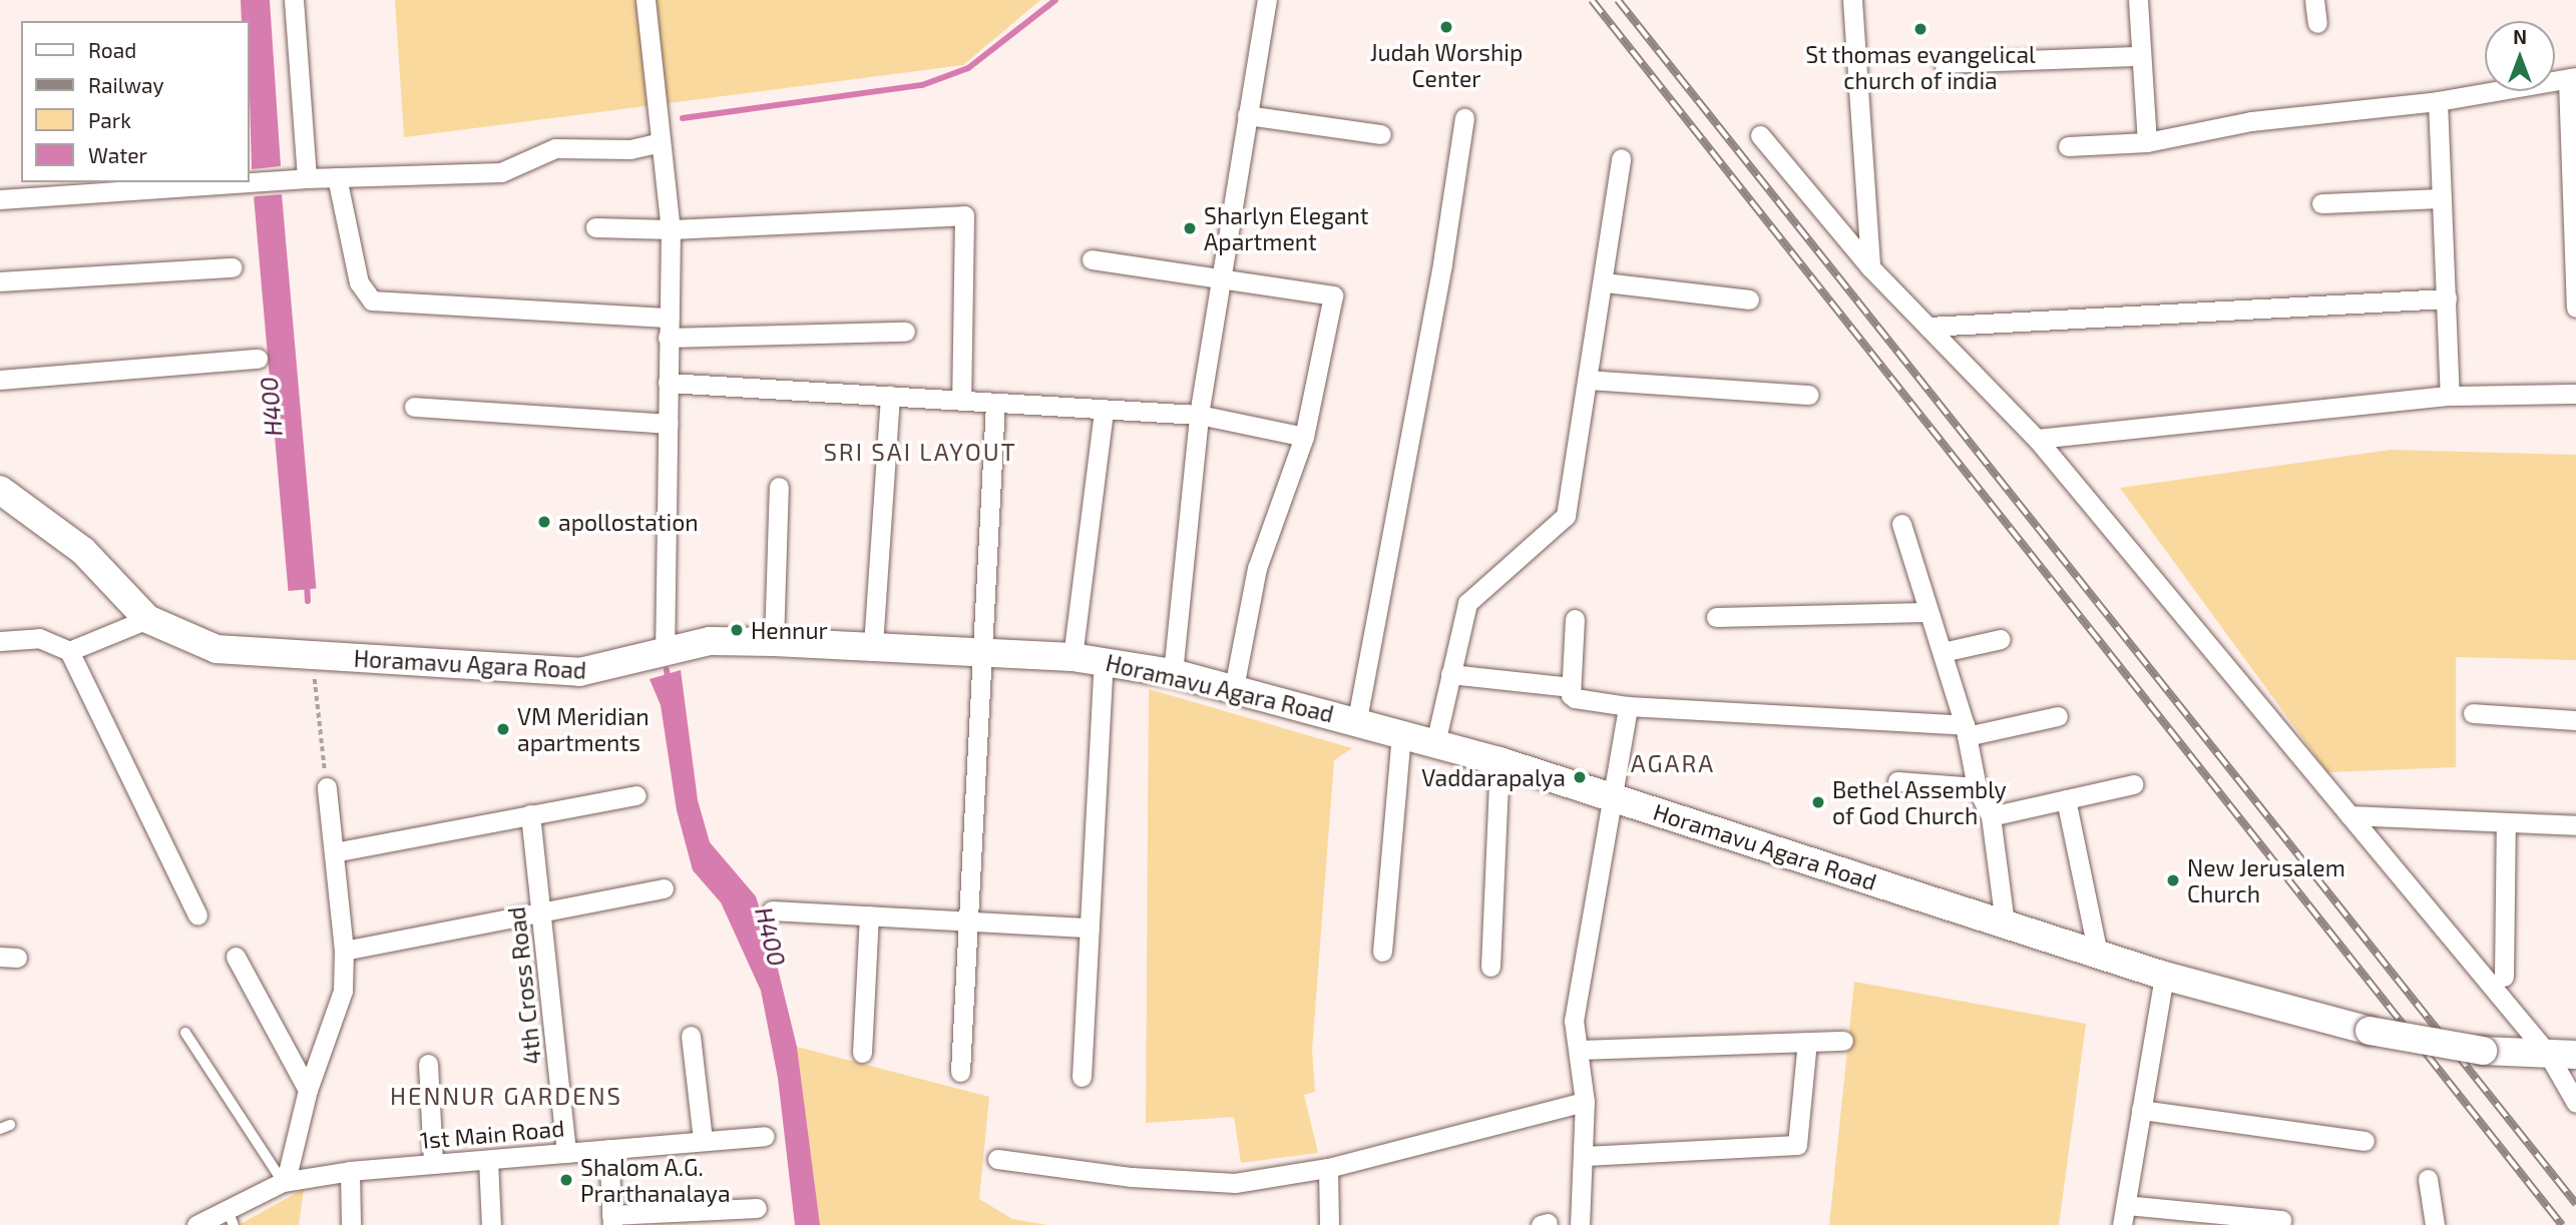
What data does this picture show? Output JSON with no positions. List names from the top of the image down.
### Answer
{
  "streets": {
    "street": ["Horamavu Agara Road", "4th Cross Road", "1st Main Road"]
  },
  "crossings": [
    ["4th Cross Road", "1st Main Road"]
  ],
  "districts": ["SRI SAI LAYOUT", "AGARA", "HENNUR GARDENS"],
  "water": ["H400"],
  "places": [
    "Judah Worship Center",
    "St thomas evangelical church of india",
    "Sharlyn Elegant Apartment",
    "apollostation",
    "Hennur",
    "VM Meridian apartments",
    "Vaddarapalya",
    "Bethel Assembly of God Church",
    "New Jerusalem Church",
    "Shalom A.G. Prarthanalaya"
  ],
  "legend": [
    "Road",
    "Railway",
    "Park",
    "Water"
  ],
  "north": "top"
}
